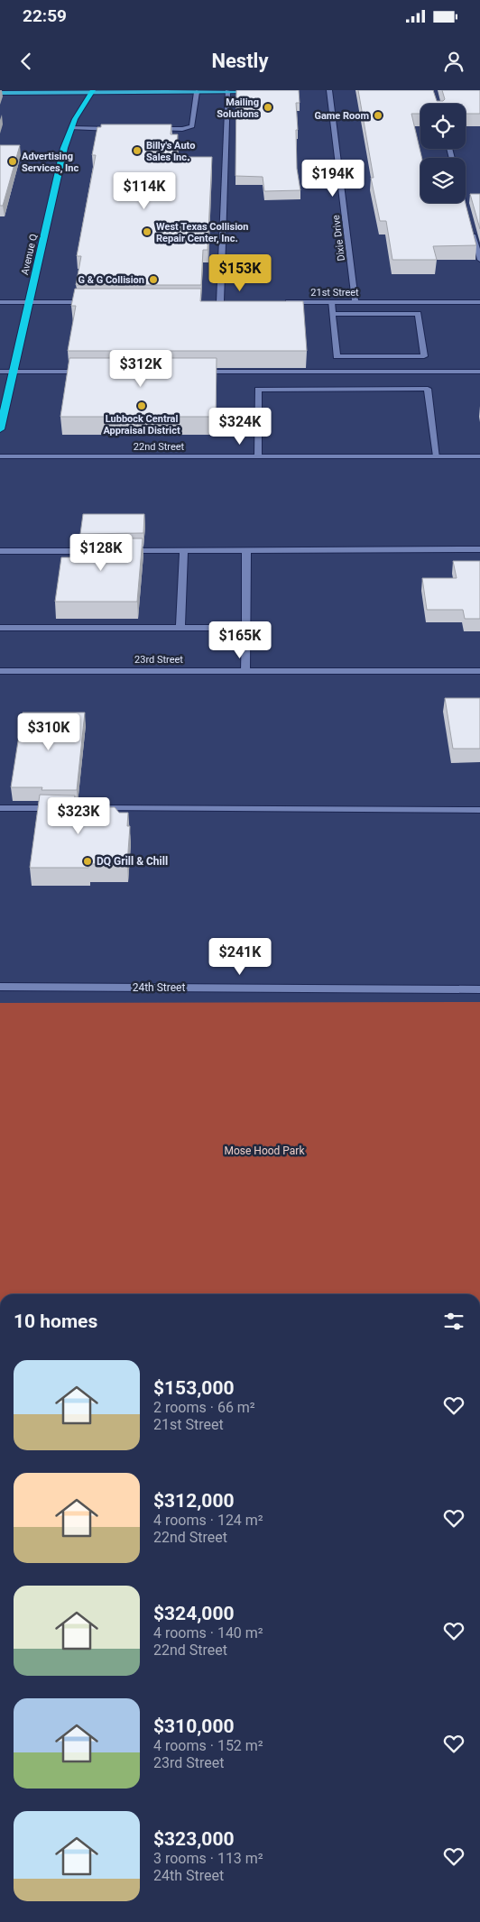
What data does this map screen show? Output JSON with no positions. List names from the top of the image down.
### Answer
{
  "streets": {
    "highway": ["Avenue Q"],
    "street": [
      "Dixie Drive",
      "21st Street",
      "22nd Street",
      "23rd Street",
      "24th Street"
    ]
  },
  "crossings": [
    ["Dixie Drive", "21st Street"]
  ],
  "parks": ["Mose Hood Park"],
  "places": [
    "Mailing Solutions",
    "Game Room",
    "Billy's Auto Sales Inc.",
    "Advertising Services, Inc",
    "West Texas Collision Repair Center, Inc.",
    "G & G Collision",
    "Lubbock Central Appraisal District",
    "DQ Grill & Chill"
  ],
  "page": {
    "status": "22:59",
    "header": "Nestly",
    "price": [
      "$194K",
      "$114K",
      "$153K",
      "$312K",
      "$324K",
      "$128K",
      "$165K",
      "$310K",
      "$323K",
      "$241K"
    ],
    "heading": "10 homes",
    "list": [
      {
        "name": "$153,000",
        "note": "2 rooms · 66 m² · 21st Street"
      },
      {
        "name": "$312,000",
        "note": "4 rooms · 124 m² · 22nd Street"
      },
      {
        "name": "$324,000",
        "note": "4 rooms · 140 m² · 22nd Street"
      },
      {
        "name": "$310,000",
        "note": "4 rooms · 152 m² · 23rd Street"
      },
      {
        "name": "$323,000",
        "note": "3 rooms · 113 m² · 24th Street"
      }
    ]
  }
}
